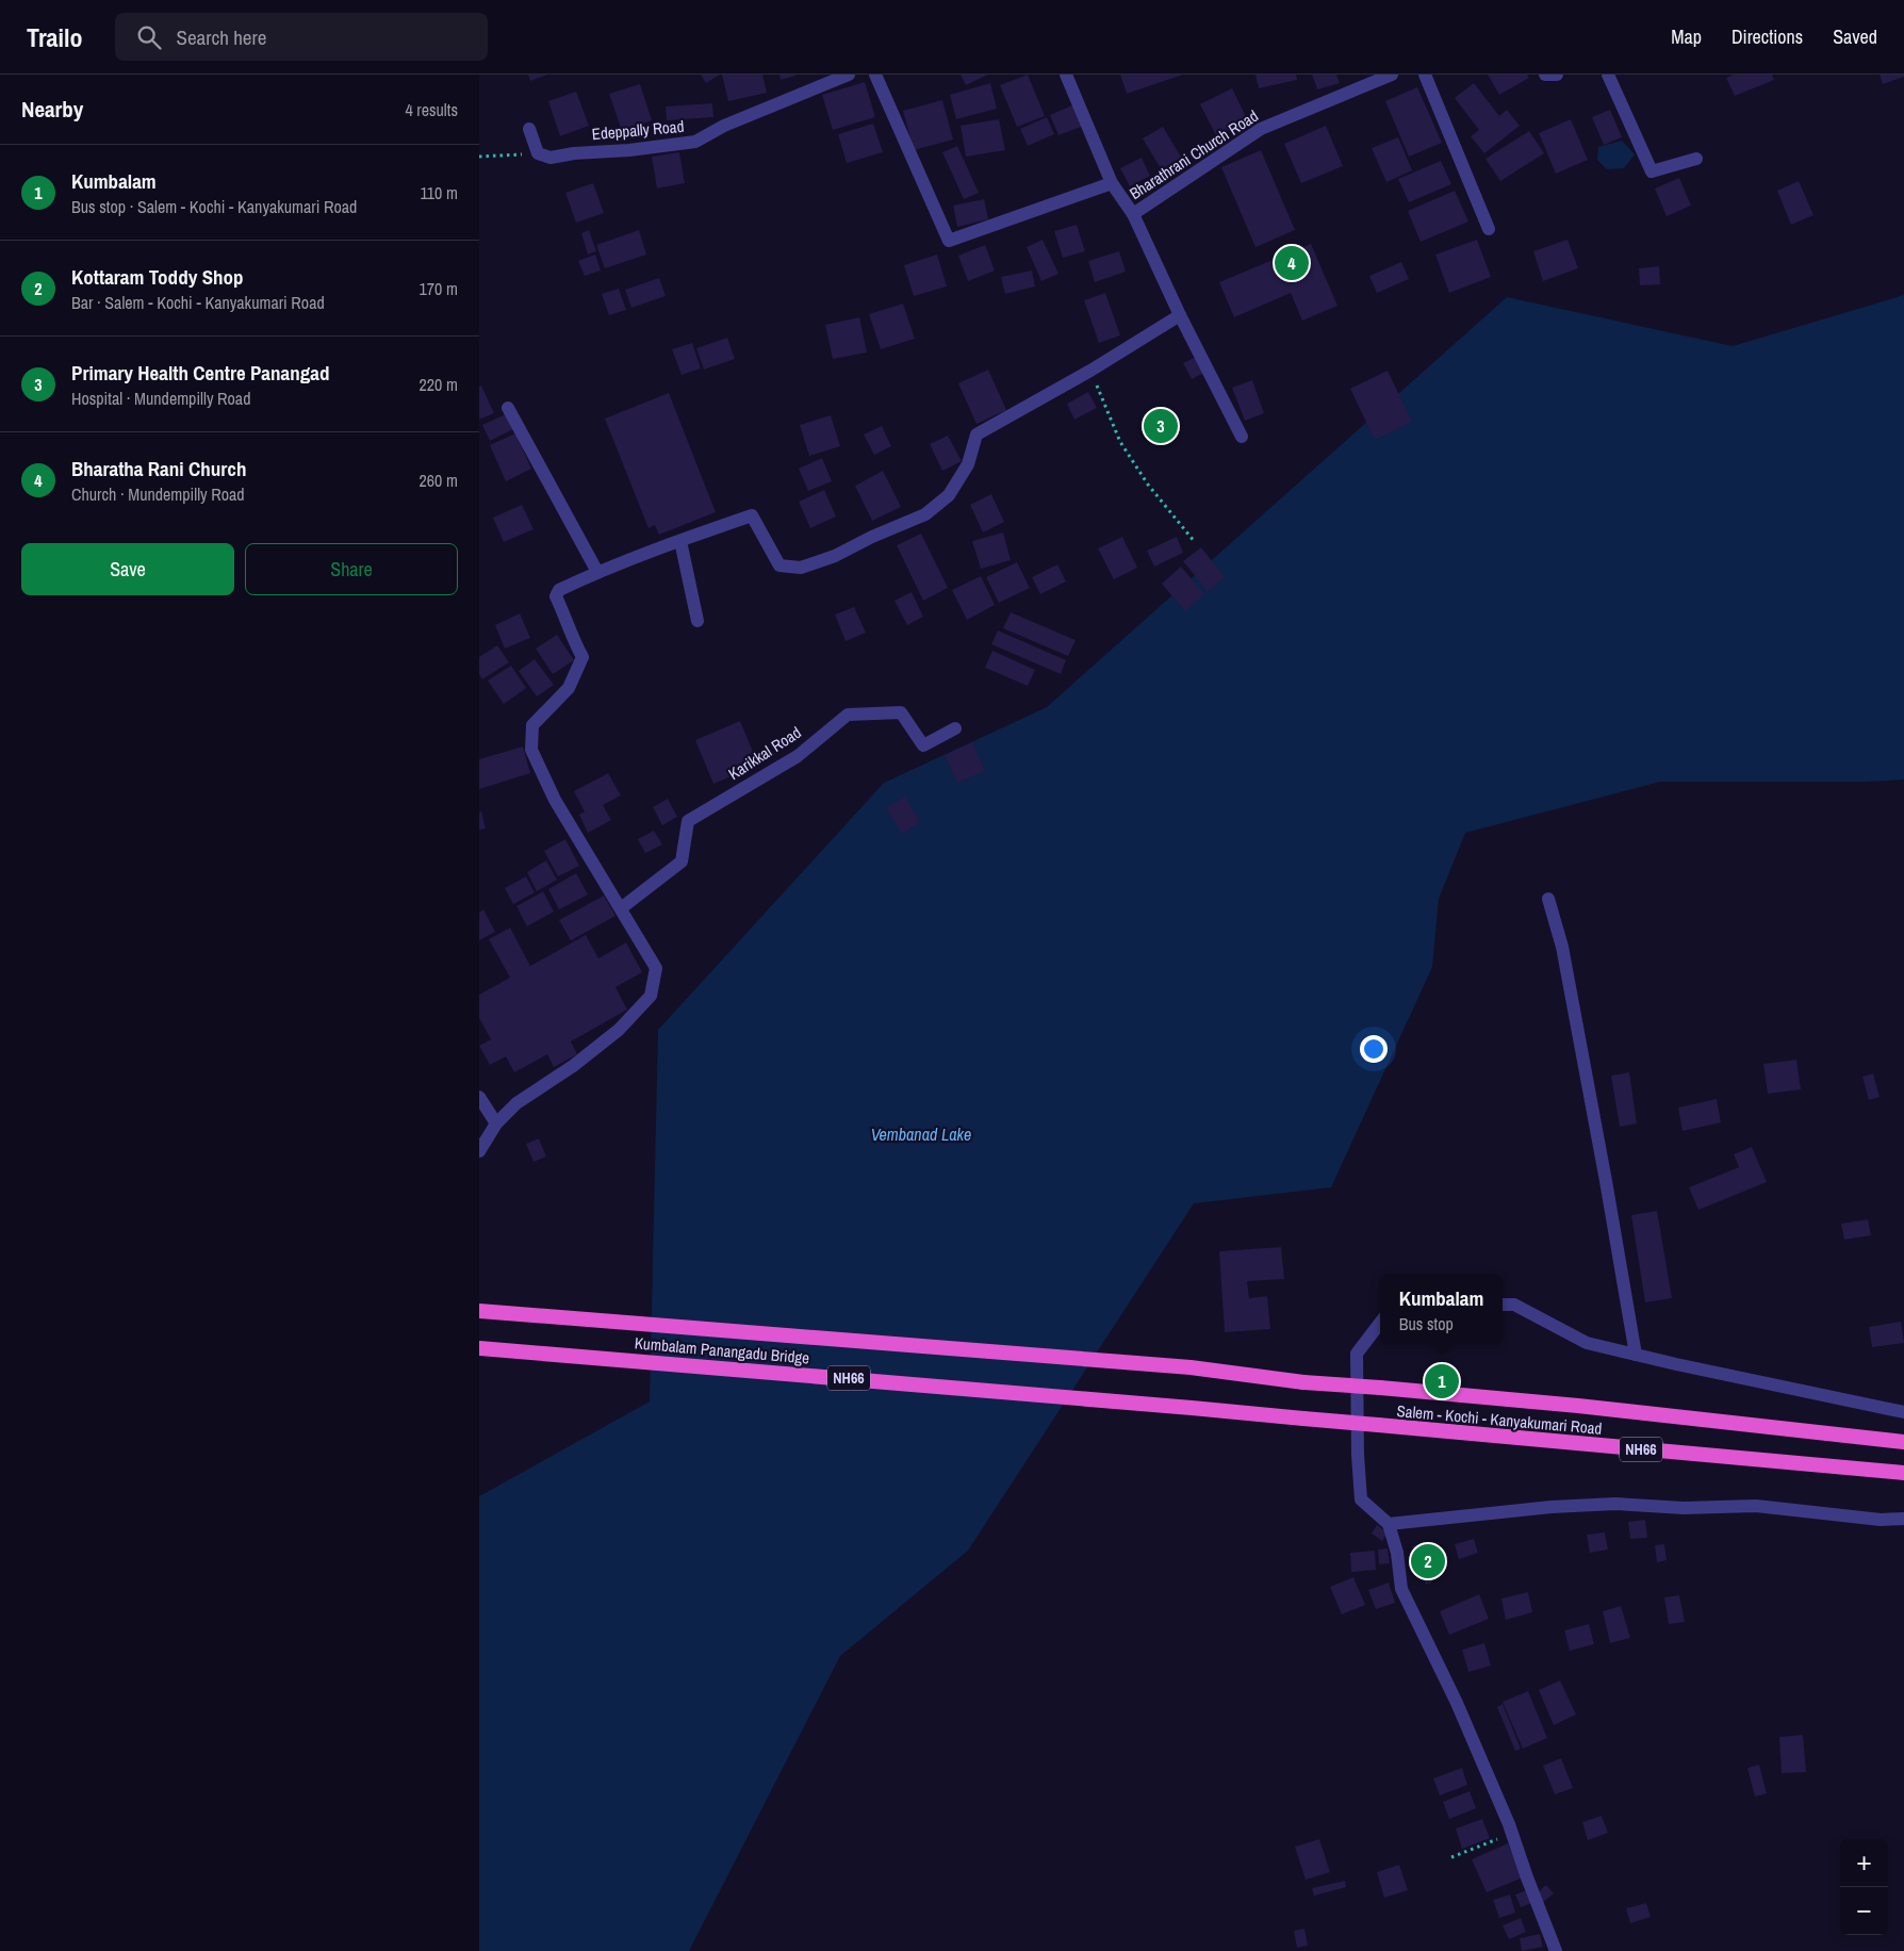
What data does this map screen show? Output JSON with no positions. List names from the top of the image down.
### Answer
{
  "streets": {
    "highway": ["Kumbalam Panangadu Bridge", "NH66", "Salem - Kochi - Kanyakumari Road"],
    "street": ["Edeppally Road", "Bharathrani Church Road", "Karikkal Road"]
  },
  "crossings": [
    ["Kumbalam Panangadu Bridge", "Salem - Kochi - Kanyakumari Road"]
  ],
  "water": ["Vembanad Lake"],
  "page": {
    "header": "Trailo",
    "search": "Search here",
    "nav": ["Map", "Directions", "Saved"],
    "heading": ["Nearby", "4 results"],
    "list": [
      {
        "mark": "1",
        "name": "Kumbalam",
        "note": "Bus stop · Salem - Kochi - Kanyakumari Road",
        "value": "110 m"
      },
      {
        "mark": "2",
        "name": "Kottaram Toddy Shop",
        "note": "Bar · Salem - Kochi - Kanyakumari Road",
        "value": "170 m"
      },
      {
        "mark": "3",
        "name": "Primary Health Centre Panangad",
        "note": "Hospital · Mundempilly Road",
        "value": "220 m"
      },
      {
        "mark": "4",
        "name": "Bharatha Rani Church",
        "note": "Church · Mundempilly Road",
        "value": "260 m"
      }
    ],
    "pins": [
      "4",
      "3",
      "1",
      "2"
    ],
    "buttons": ["Save", "Share"],
    "popup": ["Kumbalam", "Bus stop"],
    "map_buttons": ["+", "−"]
  }
}
